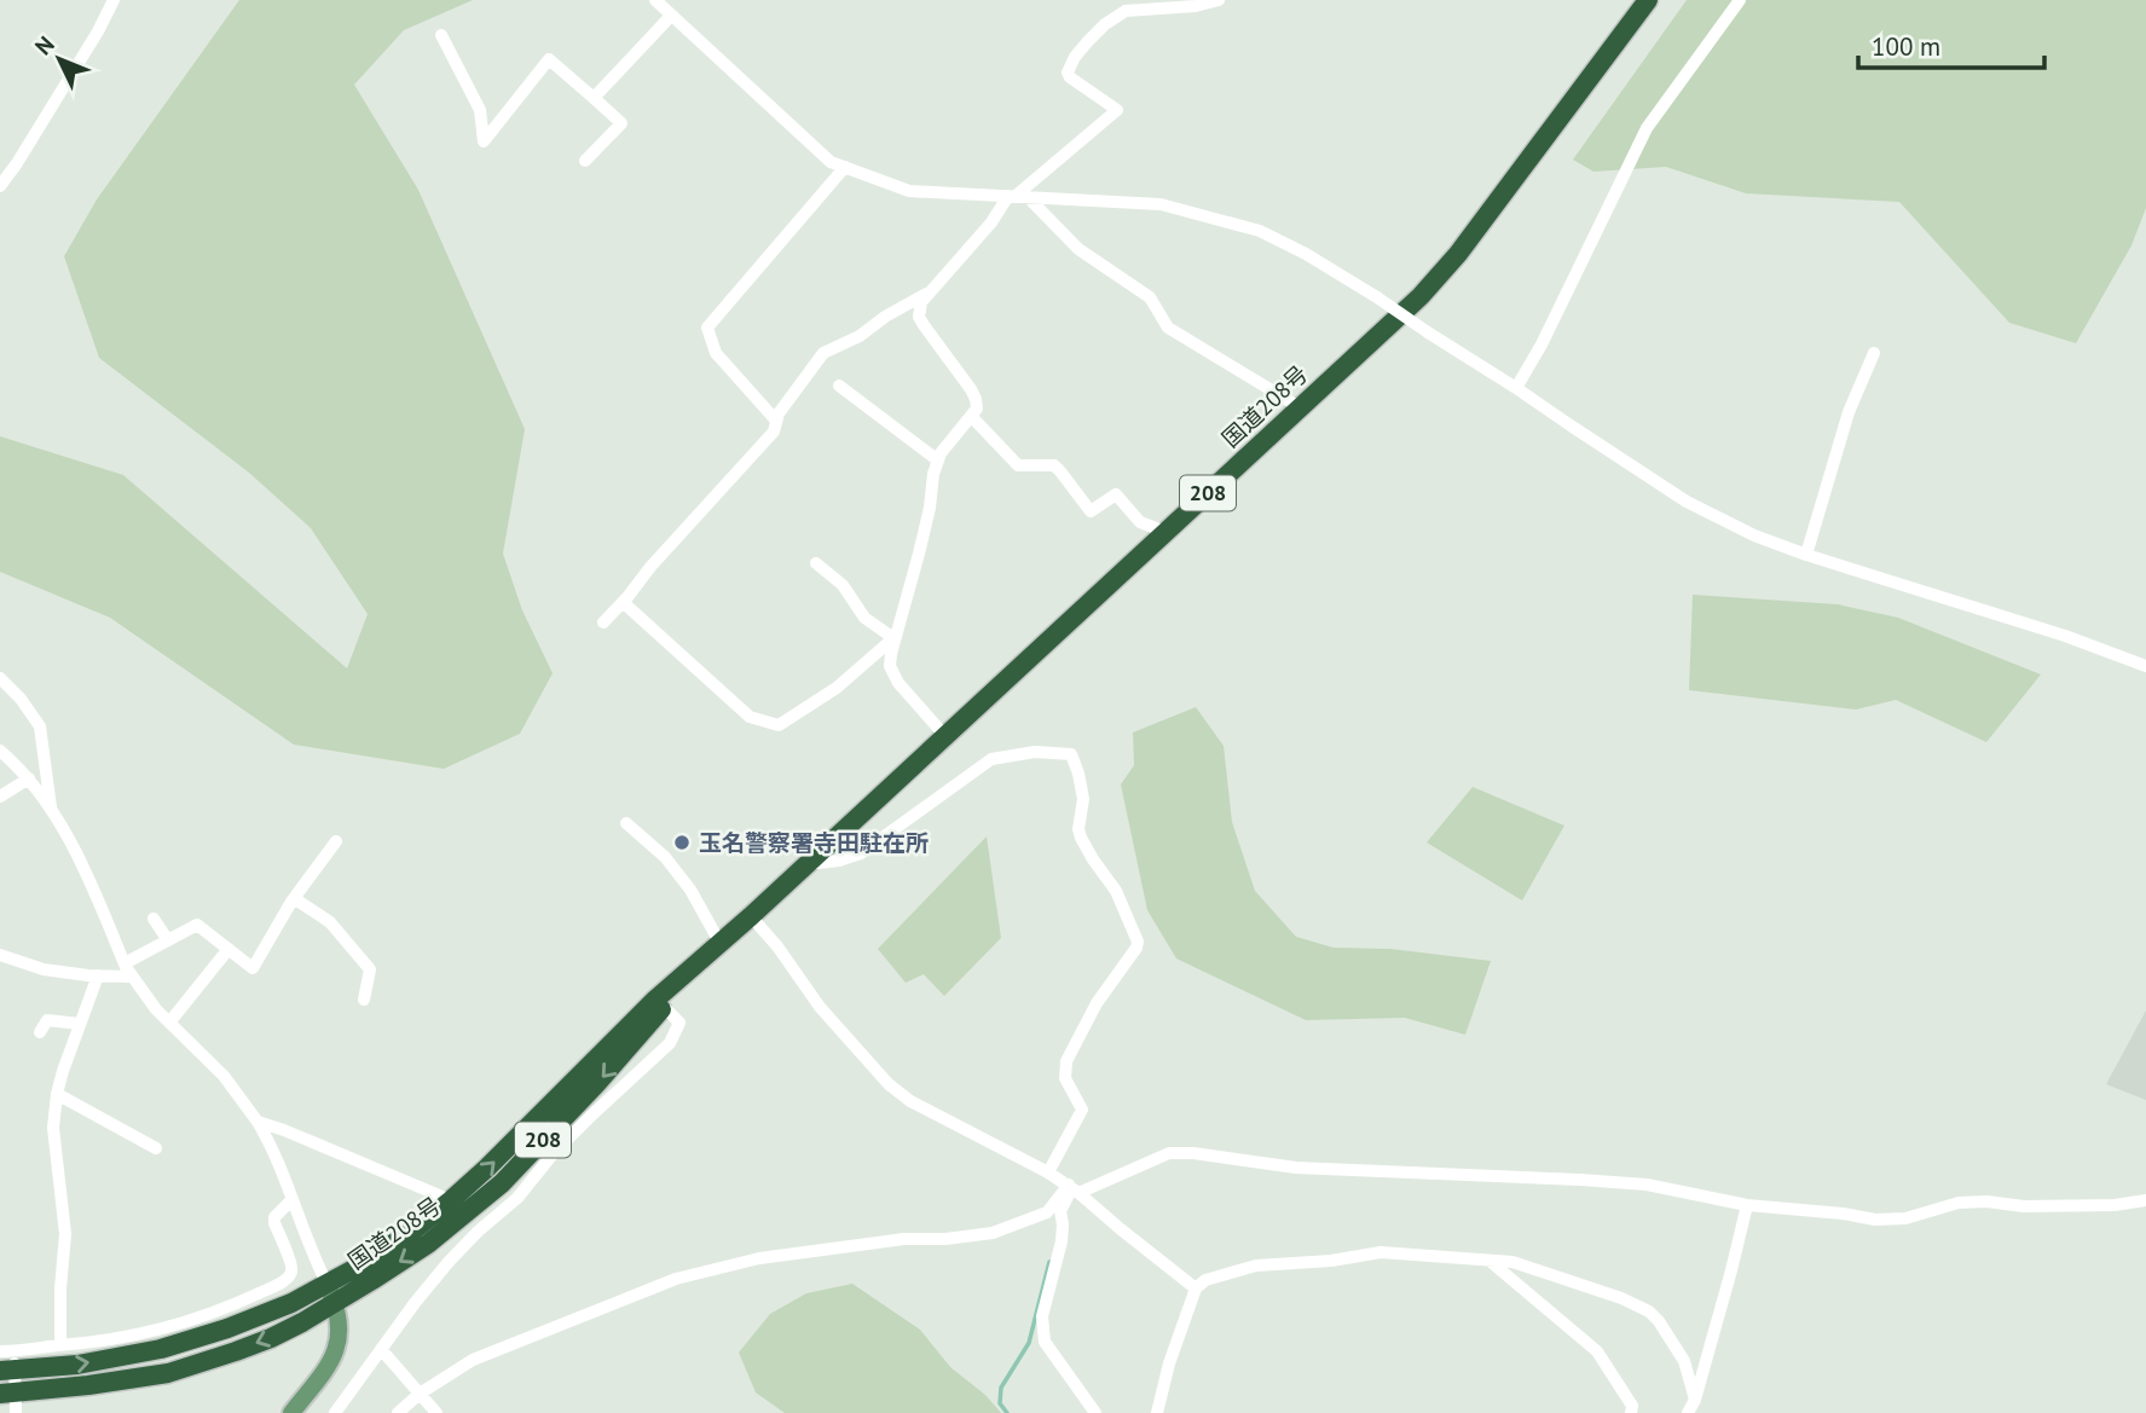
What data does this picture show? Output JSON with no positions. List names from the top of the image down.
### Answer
{
  "streets": {
    "highway": ["国道208号", "208"]
  },
  "places": ["玉名警察署寺田駐在所"],
  "scale_bar": "100 m",
  "north": "top left"
}
